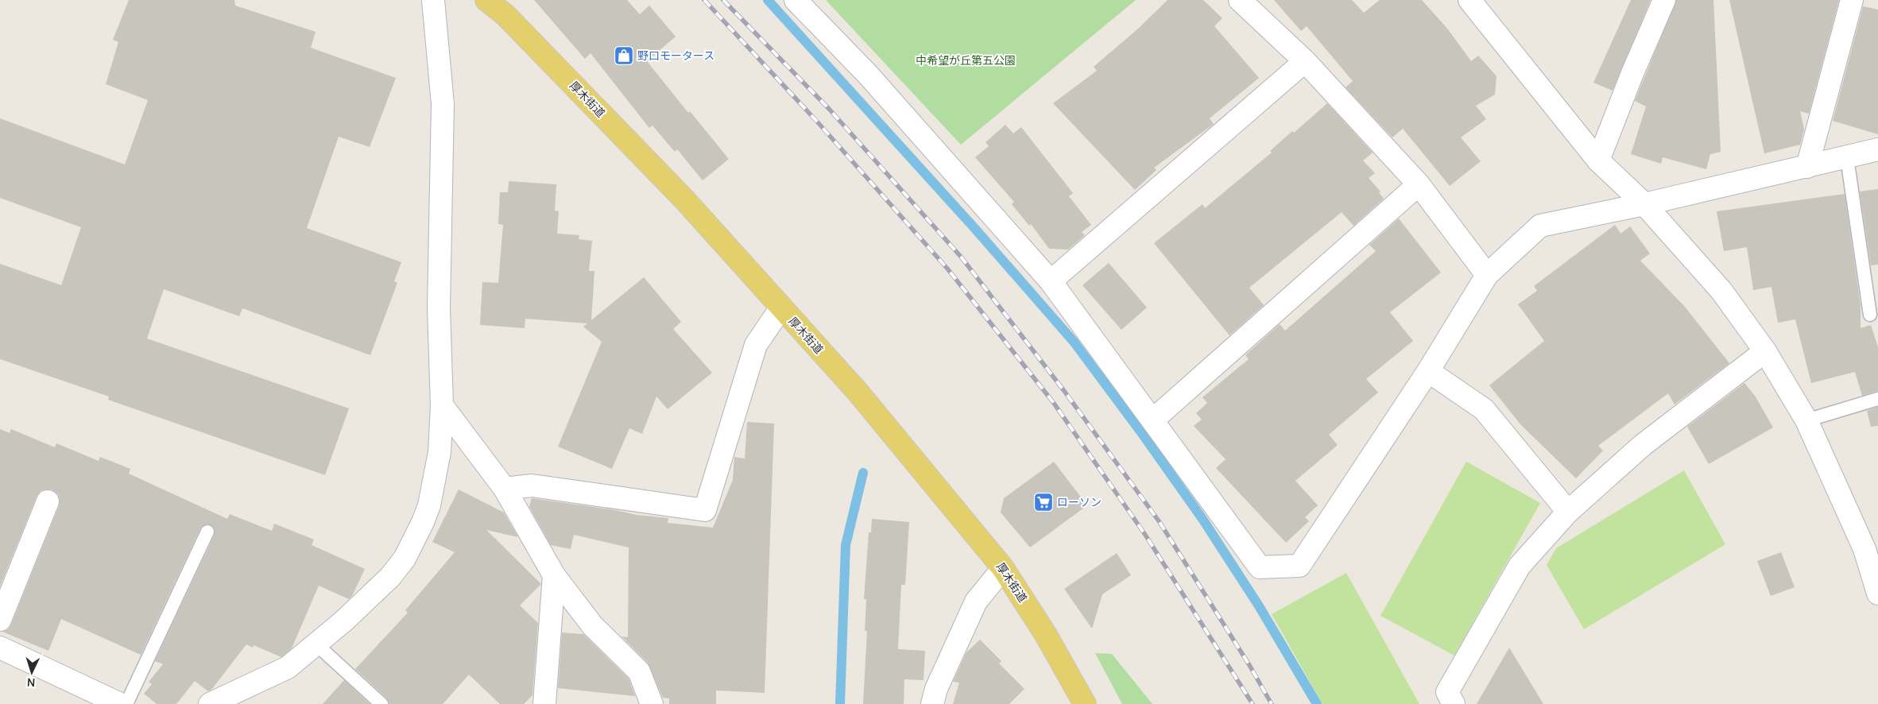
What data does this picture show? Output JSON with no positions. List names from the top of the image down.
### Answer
{
  "streets": {
    "main road": ["厚木街道"]
  },
  "parks": ["中希望が丘第五公園"],
  "places": {
    "shop": ["野口モータース"],
    "supermarket": ["ローソン"]
  },
  "north": "bottom"
}
